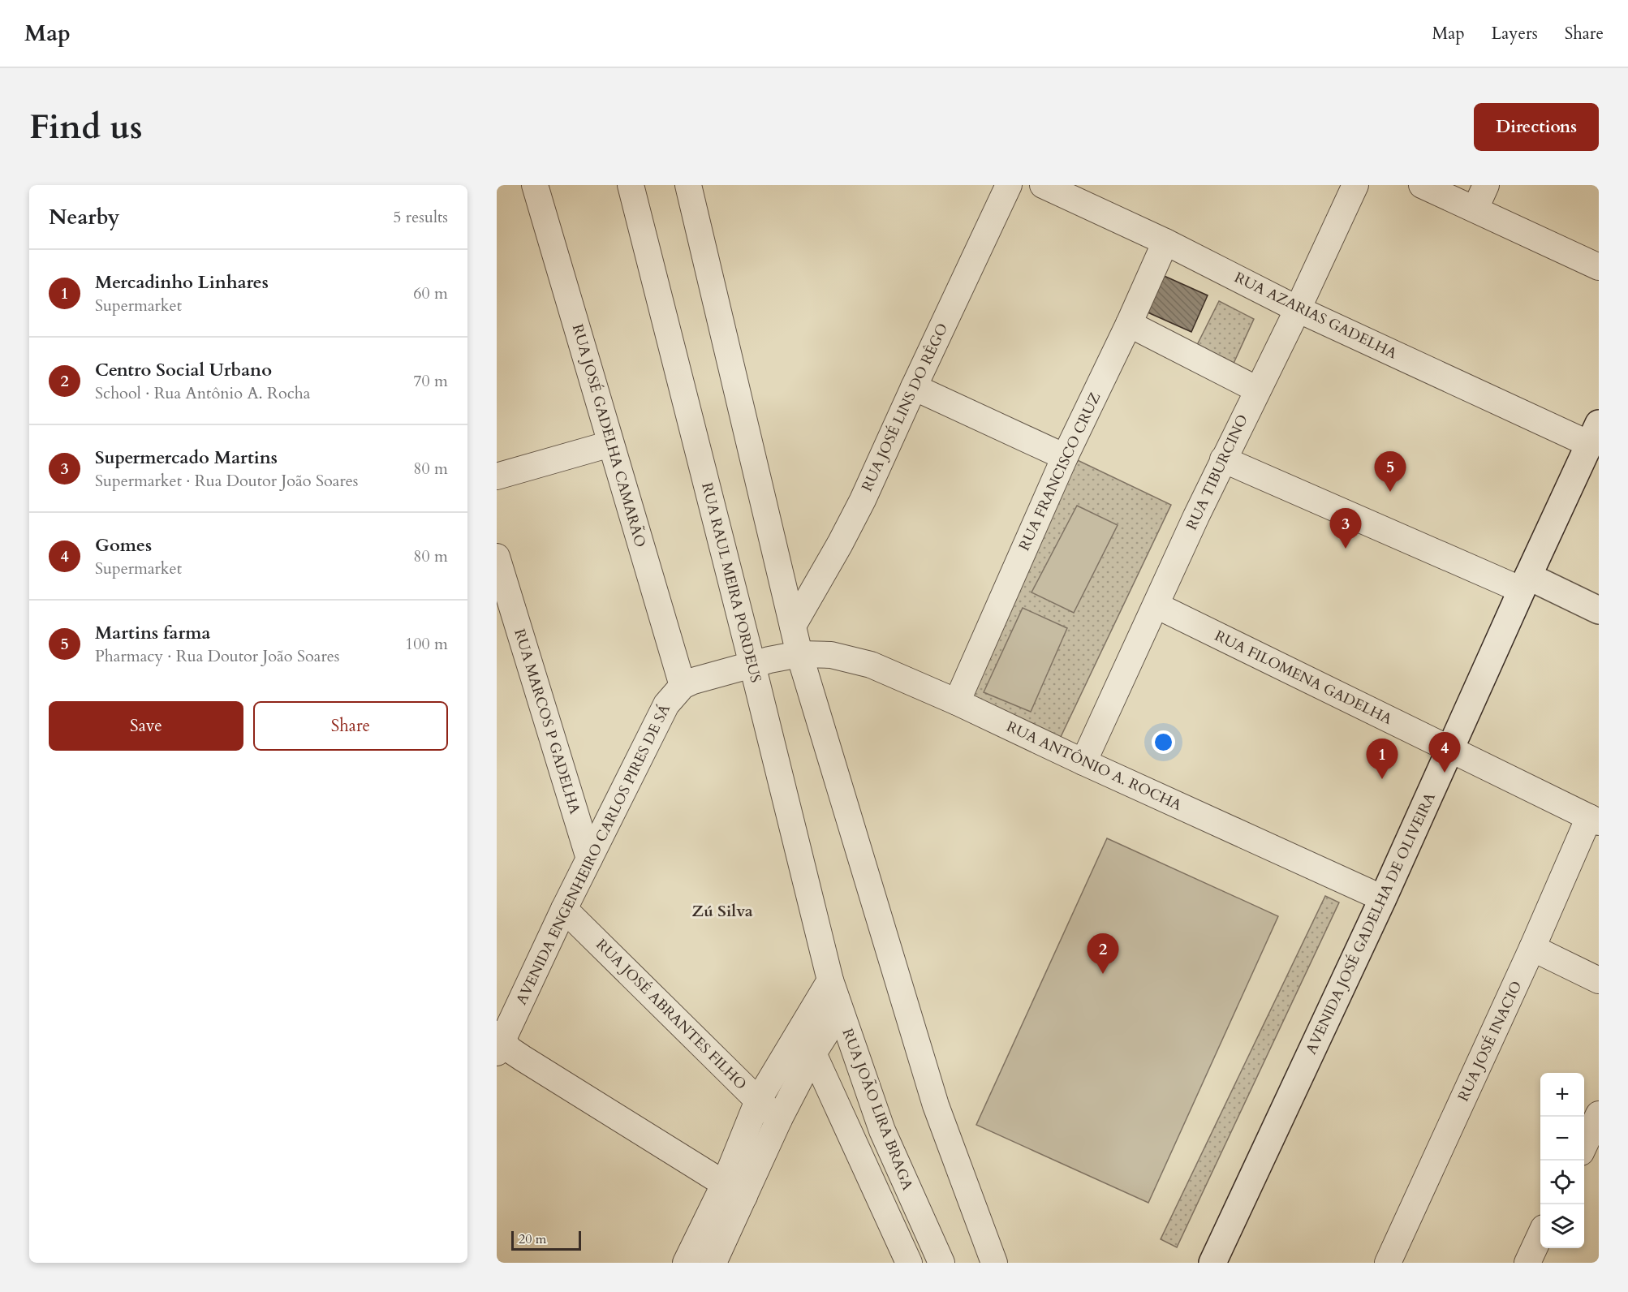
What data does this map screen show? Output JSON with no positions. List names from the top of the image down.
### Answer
{
  "streets": {
    "main road": ["AVENIDA JOSÉ GADELHA DE OLIVEIRA"],
    "street": [
      "RUA AZARIAS GADELHA",
      "RUA JOSÉ LINS DO RÊGO",
      "RUA JOSÉ GADELHA CAMARÃO",
      "RUA FRANCISCO CRUZ",
      "RUA TIBURCINO",
      "RUA RAUL MEIRA PORDEUS",
      "RUA FILOMENA GADELHA",
      "RUA MARCOS P GADELHA",
      "RUA ANTÔNIO A. ROCHA",
      "AVENIDA ENGENHEIRO CARLOS PIRES DE SÁ",
      "RUA JOSÉ ABRANTES FILHO",
      "RUA JOSÉ INACIO",
      "RUA JOÃO LIRA BRAGA"
    ]
  },
  "crossings": [
    ["RUA AZARIAS GADELHA", "RUA FRANCISCO CRUZ"],
    ["RUA AZARIAS GADELHA", "RUA TIBURCINO"],
    ["RUA AZARIAS GADELHA", "AVENIDA JOSÉ GADELHA DE OLIVEIRA"],
    ["RUA JOSÉ GADELHA CAMARÃO", "RUA ANTÔNIO A. ROCHA"],
    ["RUA JOSÉ GADELHA CAMARÃO", "AVENIDA ENGENHEIRO CARLOS PIRES DE SÁ"],
    ["RUA FRANCISCO CRUZ", "RUA ANTÔNIO A. ROCHA"],
    ["RUA TIBURCINO", "RUA FILOMENA GADELHA"],
    ["RUA TIBURCINO", "RUA ANTÔNIO A. ROCHA"],
    ["RUA RAUL MEIRA PORDEUS", "RUA ANTÔNIO A. ROCHA"],
    ["RUA RAUL MEIRA PORDEUS", "RUA JOÃO LIRA BRAGA"],
    ["RUA FILOMENA GADELHA", "AVENIDA JOSÉ GADELHA DE OLIVEIRA"],
    ["RUA FILOMENA GADELHA", "RUA JOSÉ INACIO"],
    ["RUA MARCOS P GADELHA", "AVENIDA ENGENHEIRO CARLOS PIRES DE SÁ"],
    ["RUA ANTÔNIO A. ROCHA", "AVENIDA ENGENHEIRO CARLOS PIRES DE SÁ"],
    ["RUA ANTÔNIO A. ROCHA", "AVENIDA JOSÉ GADELHA DE OLIVEIRA"],
    ["AVENIDA ENGENHEIRO CARLOS PIRES DE SÁ", "RUA JOSÉ ABRANTES FILHO"]
  ],
  "districts": ["Zú Silva"],
  "scale_bar": "20 m",
  "page": {
    "header": "Map",
    "nav": ["Map", "Layers", "Share"],
    "buttons": [
      "Directions",
      ["Save", "Share"]
    ],
    "title": "Find us",
    "heading": ["Nearby", "5 results"],
    "list": [
      {
        "mark": "1",
        "name": "Mercadinho Linhares",
        "note": "Supermarket",
        "value": "60 m"
      },
      {
        "mark": "2",
        "name": "Centro Social Urbano",
        "note": "School · Rua Antônio A. Rocha",
        "value": "70 m"
      },
      {
        "mark": "3",
        "name": "Supermercado Martins",
        "note": "Supermarket · Rua Doutor João Soares",
        "value": "80 m"
      },
      {
        "mark": "4",
        "name": "Gomes",
        "note": "Supermarket",
        "value": "80 m"
      },
      {
        "mark": "5",
        "name": "Martins farma",
        "note": "Pharmacy · Rua Doutor João Soares",
        "value": "100 m"
      }
    ],
    "pins": [
      "5",
      "3",
      "4",
      "1",
      "2"
    ],
    "map_buttons": ["+", "−"],
    "scale": "20 m"
  }
}
